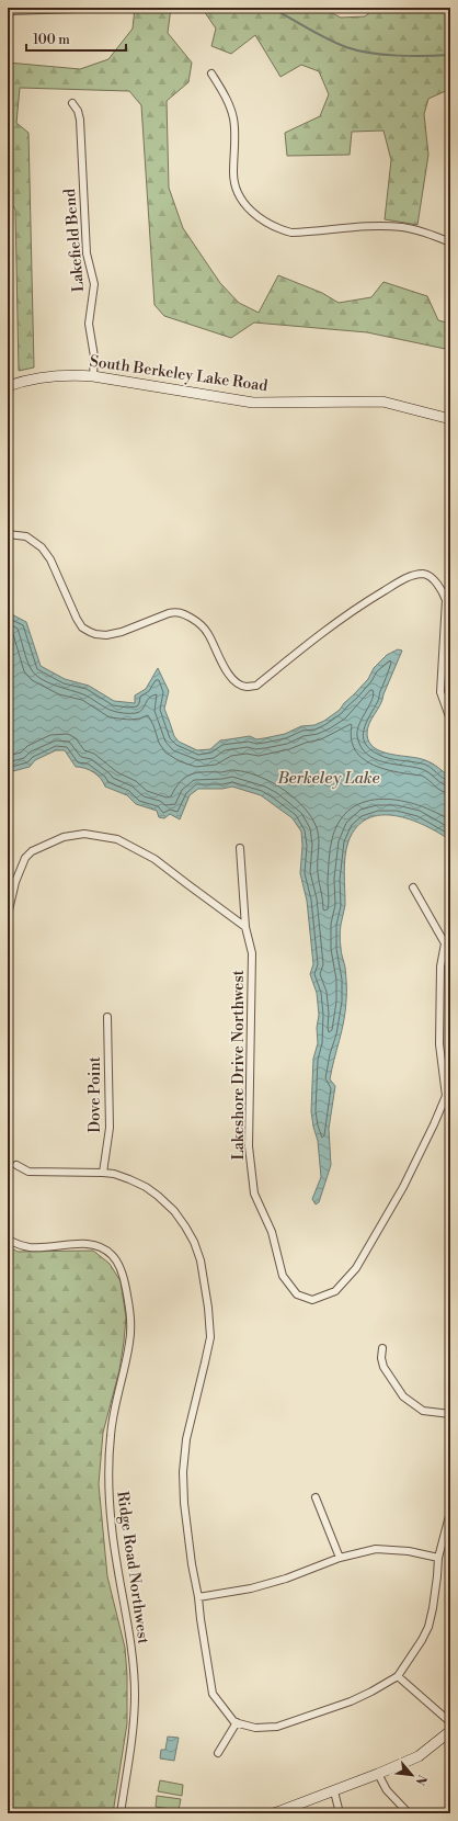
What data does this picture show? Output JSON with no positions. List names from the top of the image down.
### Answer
{
  "streets": {
    "street": [
      "Lakefield Bend",
      "South Berkeley Lake Road",
      "Lakeshore Drive Northwest",
      "Dove Point",
      "Ridge Road Northwest"
    ]
  },
  "crossings": [
    ["Lakefield Bend", "South Berkeley Lake Road"]
  ],
  "water": ["Berkeley Lake"],
  "scale_bar": "100 m",
  "north": "bottom right"
}
